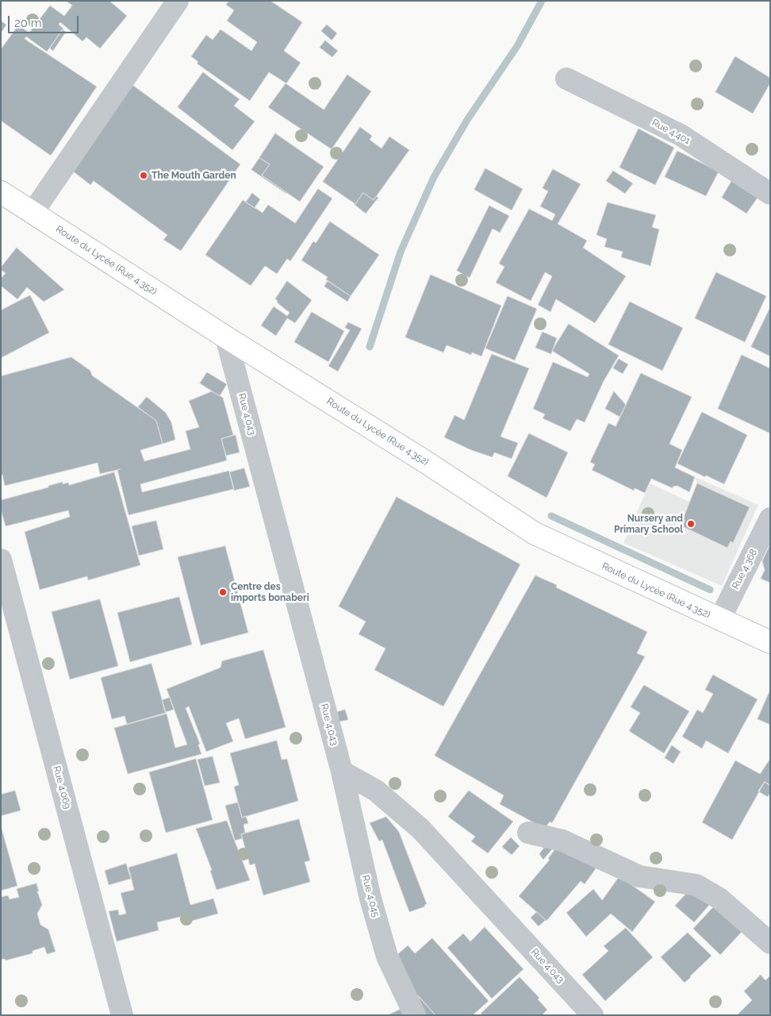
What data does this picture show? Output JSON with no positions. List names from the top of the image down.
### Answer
{
  "streets": {
    "main road": ["Route du Lycée (Rue 4.352)"],
    "street": [
      "Rue 4.401",
      "Rue 4.043",
      "Rue 4.368",
      "Rue 4.069",
      "Rue 4.045"
    ]
  },
  "crossings": [
    ["Route du Lycée (Rue 4.352)", "Rue 4.043"],
    ["Route du Lycée (Rue 4.352)", "Rue 4.368"],
    ["Rue 4.043", "Rue 4.045"]
  ],
  "places": ["The Mouth Garden", "Nursery and Primary School", "Centre des imports bonaberi"],
  "scale_bar": "20 m"
}
